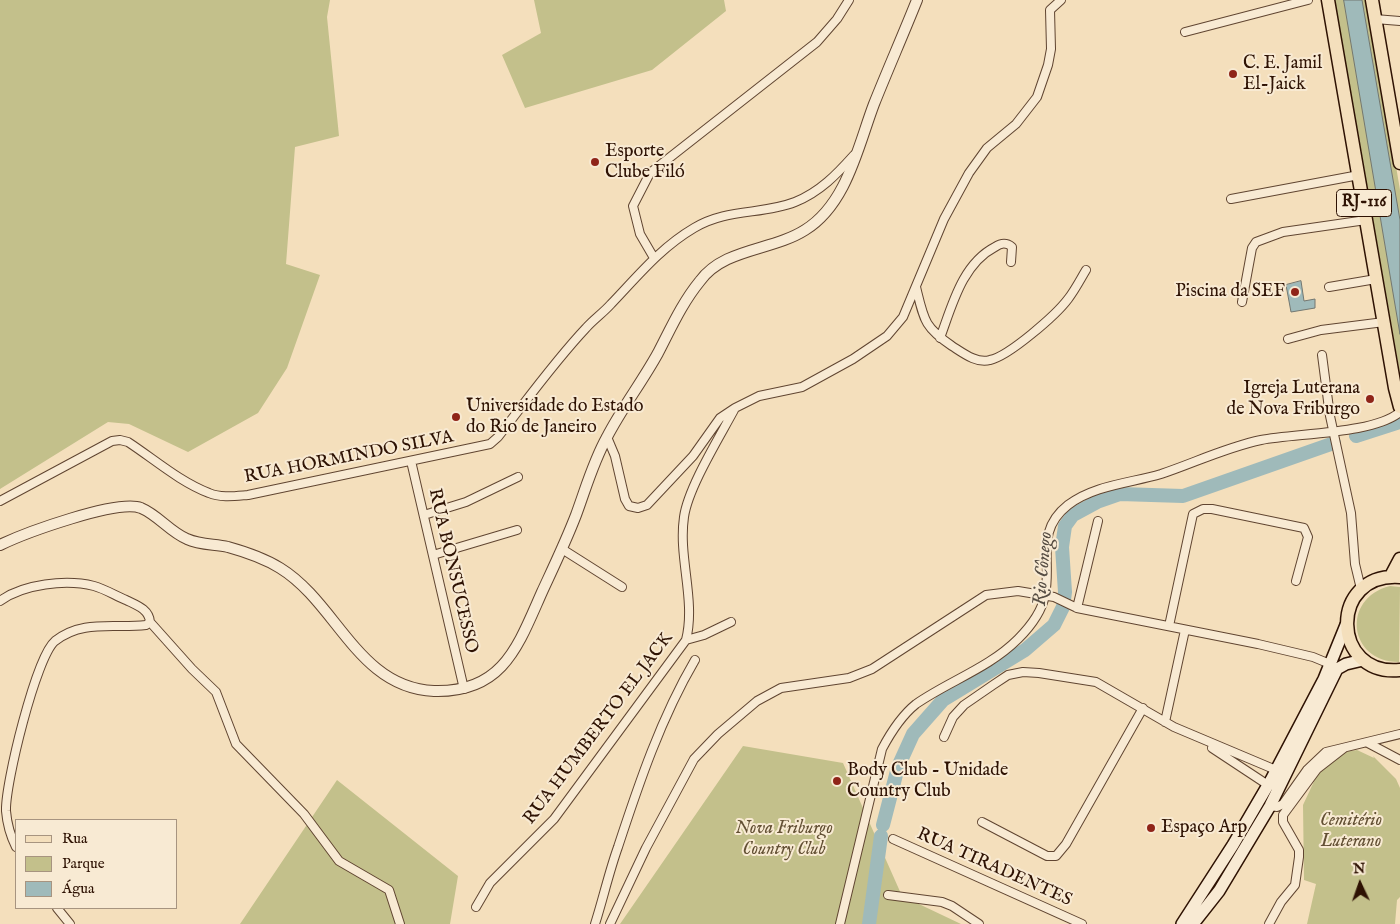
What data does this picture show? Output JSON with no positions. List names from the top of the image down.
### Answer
{
  "streets": {
    "main road": ["RJ-116"],
    "street": [
      "RUA HORMINDO SILVA",
      "RUA BONSUCESSO",
      "RUA HUMBERTO EL JACK",
      "RUA TIRADENTES"
    ]
  },
  "crossings": [
    ["RUA HORMINDO SILVA", "RUA BONSUCESSO"]
  ],
  "water": ["Rio Cônego"],
  "parks": ["Cemitério Luterano", "Nova Friburgo Country Club"],
  "places": [
    "C. E. Jamil El-Jaick",
    "Esporte Clube Filó",
    "Piscina da SEF",
    "Igreja Luterana de Nova Friburgo",
    "Universidade do Estado do Rio de Janeiro",
    "Body Club - Unidade Country Club",
    "Espaço Arp"
  ],
  "legend": ["Rua", "Parque", "Água"],
  "north": "top"
}
